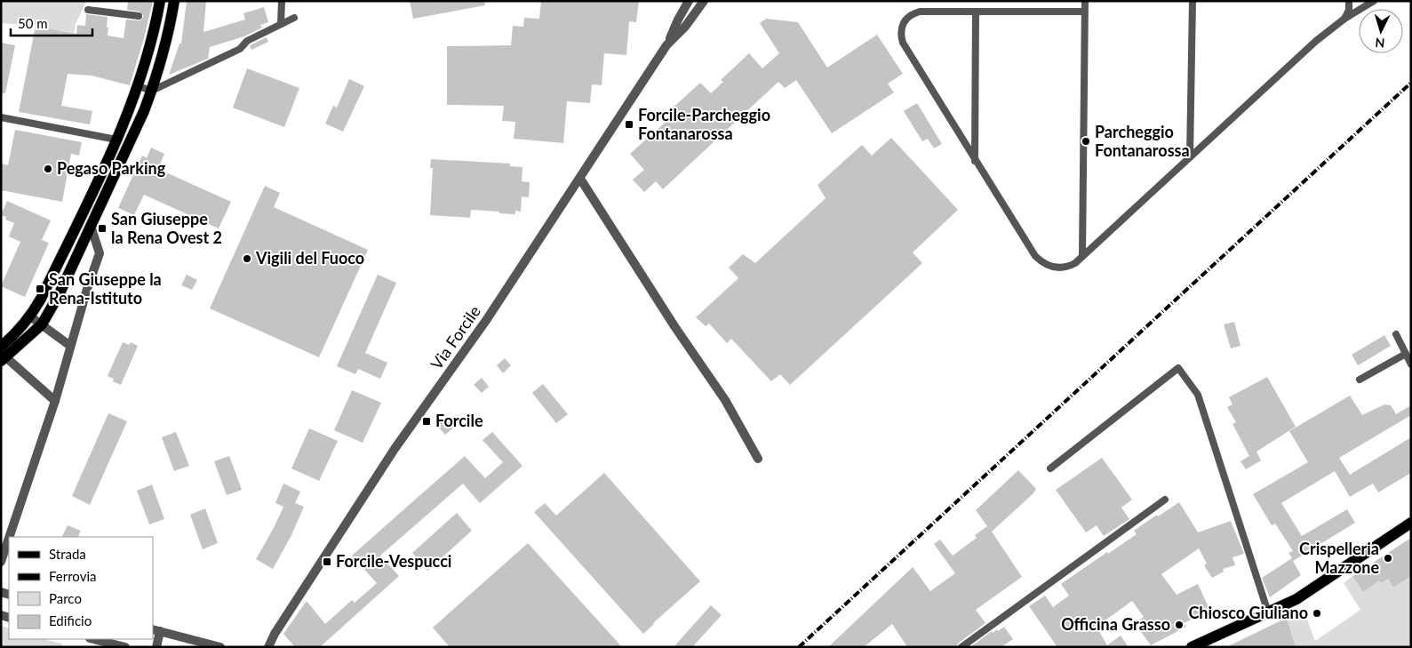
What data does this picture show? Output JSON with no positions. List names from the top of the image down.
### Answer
{
  "streets": {
    "street": ["Via Forcile"]
  },
  "places": {
    "transit": [
      "Forcile-Parcheggio Fontanarossa",
      "San Giuseppe la Rena Ovest 2",
      "San Giuseppe la Rena-Istituto",
      "Forcile",
      "Forcile-Vespucci"
    ],
    "other": [
      "Parcheggio Fontanarossa",
      "Pegaso Parking",
      "Vigili del Fuoco",
      "Crispelleria Mazzone",
      "Chiosco Giuliano",
      "Officina Grasso"
    ]
  },
  "legend": [
    "Strada",
    "Ferrovia",
    "Parco",
    "Edificio"
  ],
  "scale_bar": "50 m",
  "north": "bottom"
}
